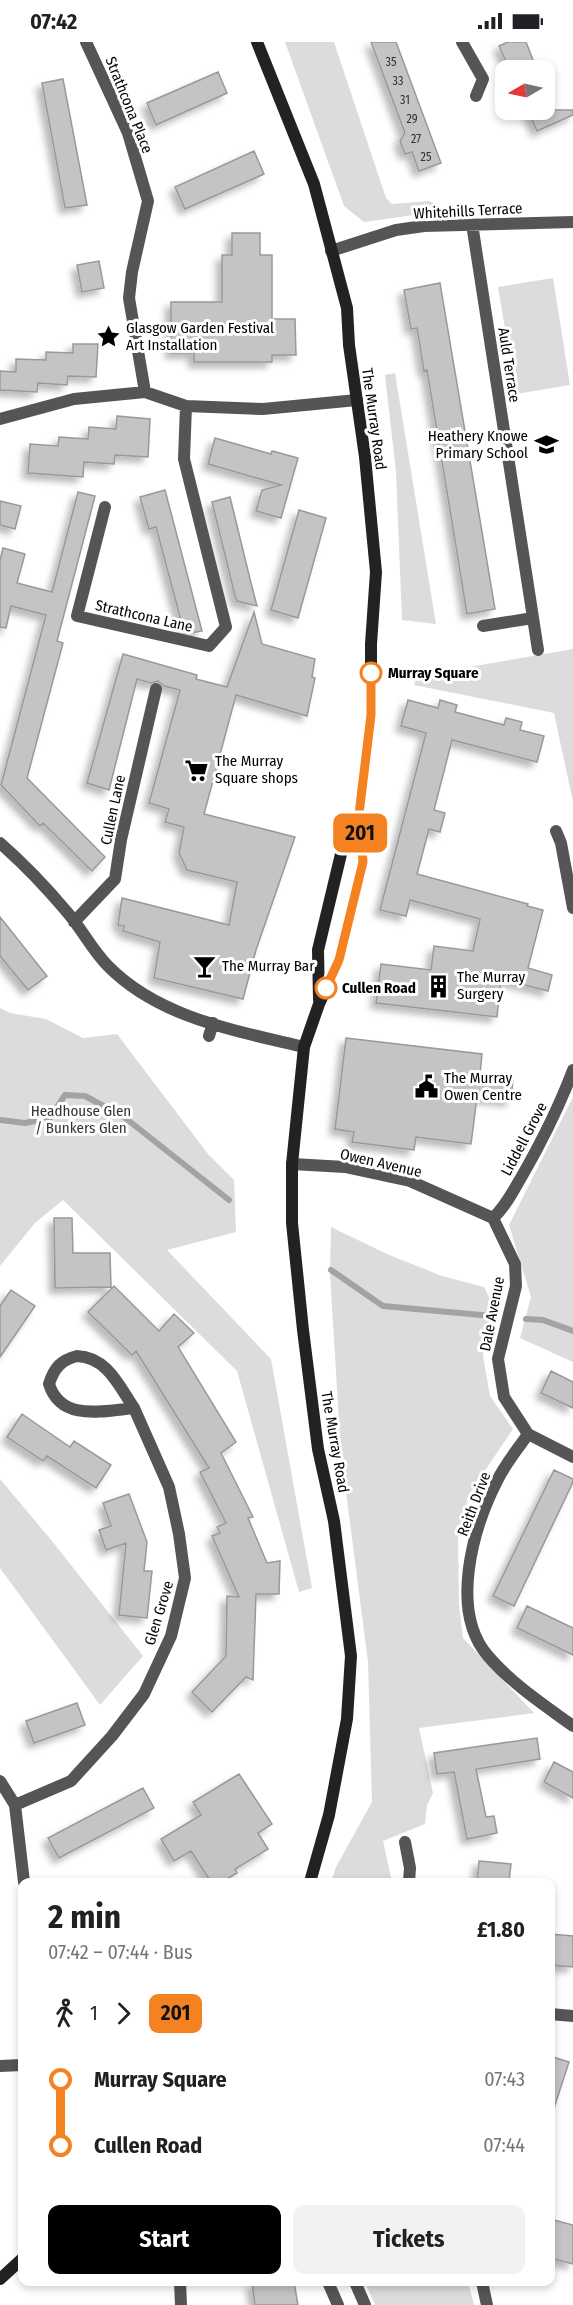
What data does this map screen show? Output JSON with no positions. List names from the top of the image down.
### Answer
{
  "streets": {
    "street": [
      "Strathcona Place",
      "Whitehills Terrace",
      "Auld Terrace",
      "The Murray Road",
      "Strathcona Lane",
      "Cullen Lane",
      "Liddell Grove",
      "Owen Avenue",
      "Dale Avenue",
      "Reith Drive",
      "Glen Grove"
    ]
  },
  "crossings": [
    ["Whitehills Terrace", "Auld Terrace"],
    ["Whitehills Terrace", "The Murray Road"],
    ["The Murray Road", "Owen Avenue"],
    ["Liddell Grove", "Owen Avenue"],
    ["Liddell Grove", "Dale Avenue"],
    ["Owen Avenue", "Dale Avenue"],
    ["Dale Avenue", "Reith Drive"]
  ],
  "parks": ["Headhouse Glen / Bunkers Glen"],
  "places": {
    "place": ["Glasgow Garden Festival Art Installation"],
    "school or university": ["Heathery Knowe Primary School"],
    "other": ["Murray Square", "Cullen Road"],
    "supermarket": ["The Murray Square shops"],
    "bar": ["The Murray Bar"],
    "building": ["The Murray Surgery"],
    "public building": ["The Murray Owen Centre"]
  },
  "lines": ["bus line 201"],
  "house_numbers": [
    "35",
    "33",
    "31",
    "29",
    "27",
    "25"
  ],
  "north": "left",
  "page": {
    "status": "07:42",
    "on_map": "201",
    "heading": ["2 min", "07:42 – 07:44 · Bus", "£1.80"],
    "legs": ["1", "201"],
    "list": [
      {
        "name": "Murray Square",
        "value": "07:43"
      },
      {
        "name": "Cullen Road",
        "value": "07:44"
      }
    ],
    "buttons": ["Start", "Tickets"]
  }
}
